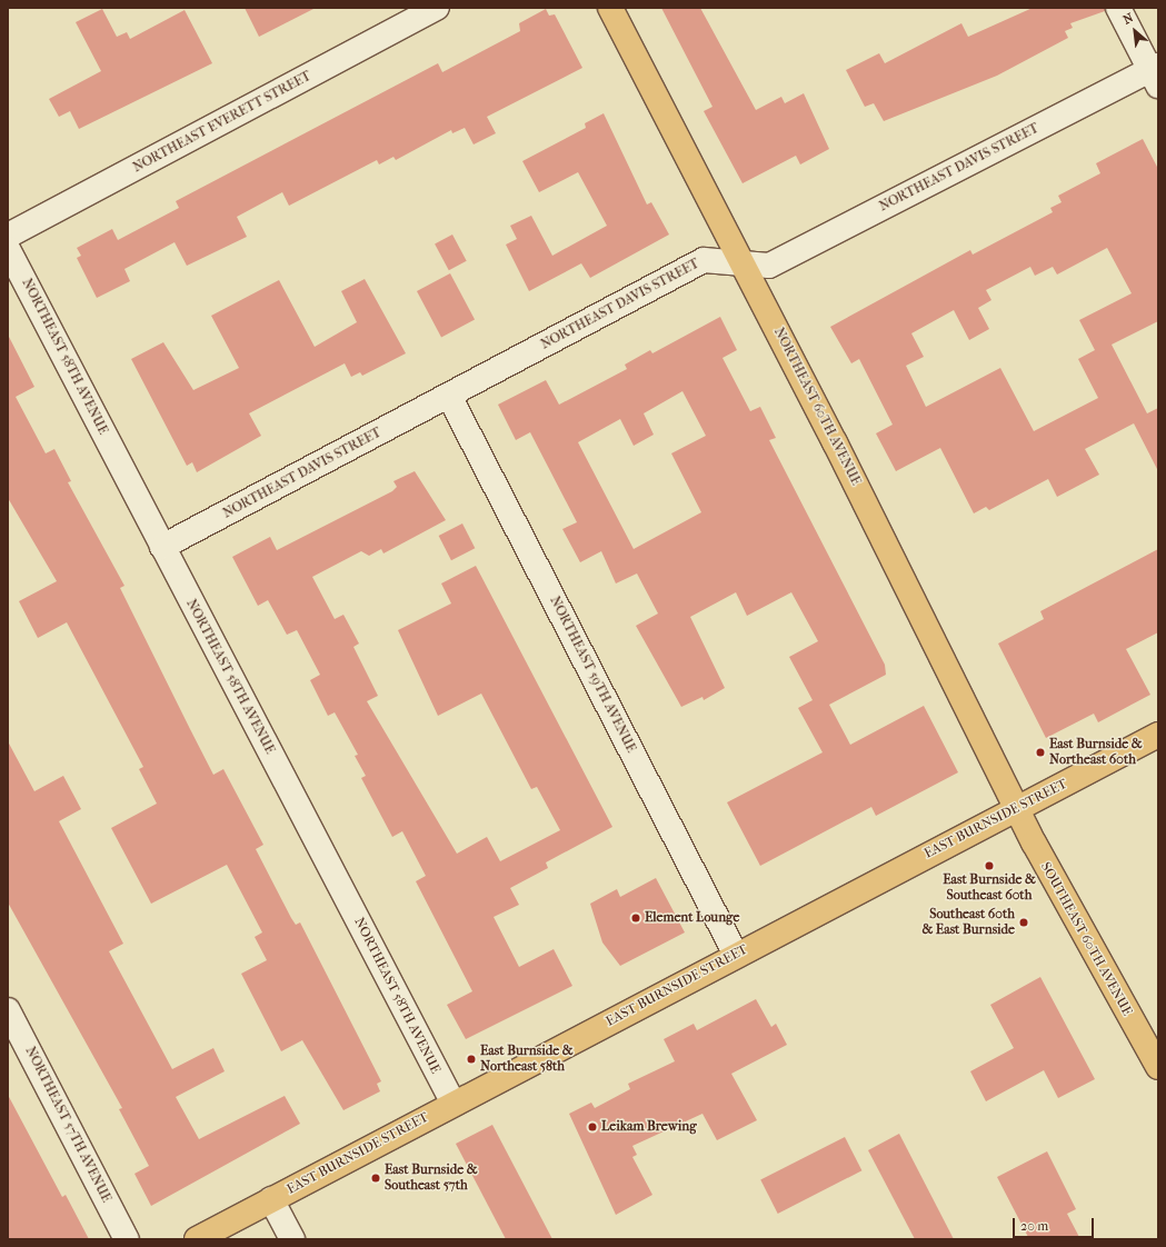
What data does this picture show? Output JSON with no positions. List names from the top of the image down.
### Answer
{
  "streets": {
    "main road": ["NORTHEAST 60TH AVENUE", "EAST BURNSIDE STREET", "SOUTHEAST 60TH AVENUE"],
    "street": [
      "NORTHEAST EVERETT STREET",
      "NORTHEAST DAVIS STREET",
      "NORTHEAST 58TH AVENUE",
      "NORTHEAST 59TH AVENUE",
      "NORTHEAST 57TH AVENUE"
    ]
  },
  "crossings": [
    ["NORTHEAST DAVIS STREET", "NORTHEAST 58TH AVENUE"],
    ["NORTHEAST DAVIS STREET", "NORTHEAST 60TH AVENUE"],
    ["NORTHEAST DAVIS STREET", "NORTHEAST 59TH AVENUE"],
    ["NORTHEAST 58TH AVENUE", "EAST BURNSIDE STREET"],
    ["NORTHEAST 60TH AVENUE", "EAST BURNSIDE STREET"],
    ["NORTHEAST 60TH AVENUE", "SOUTHEAST 60TH AVENUE"],
    ["NORTHEAST 59TH AVENUE", "EAST BURNSIDE STREET"],
    ["EAST BURNSIDE STREET", "SOUTHEAST 60TH AVENUE"]
  ],
  "places": [
    "East Burnside & Northeast 60th",
    "East Burnside & Southeast 60th",
    "Element Lounge",
    "Southeast 60th & East Burnside",
    "East Burnside & Northeast 58th",
    "Leikam Brewing",
    "East Burnside & Southeast 57th"
  ],
  "scale_bar": "20 m",
  "north": "top left"
}
